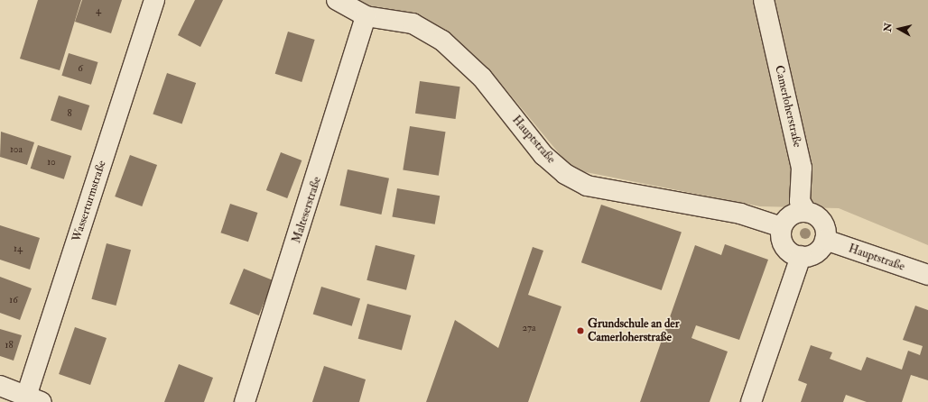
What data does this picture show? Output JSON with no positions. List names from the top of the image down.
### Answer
{
  "streets": {
    "street": [
      "Camerloherstraße",
      "Hauptstraße",
      "Wasserturmstraße",
      "Malteserstraße"
    ]
  },
  "crossings": [
    ["Camerloherstraße", "Hauptstraße"],
    ["Hauptstraße", "Malteserstraße"]
  ],
  "places": ["Grundschule an der Camerloherstraße"],
  "house_numbers": [
    "4",
    "6",
    "8",
    "10a",
    "10",
    "14",
    "16",
    "27a",
    "18"
  ],
  "north": "left"
}
